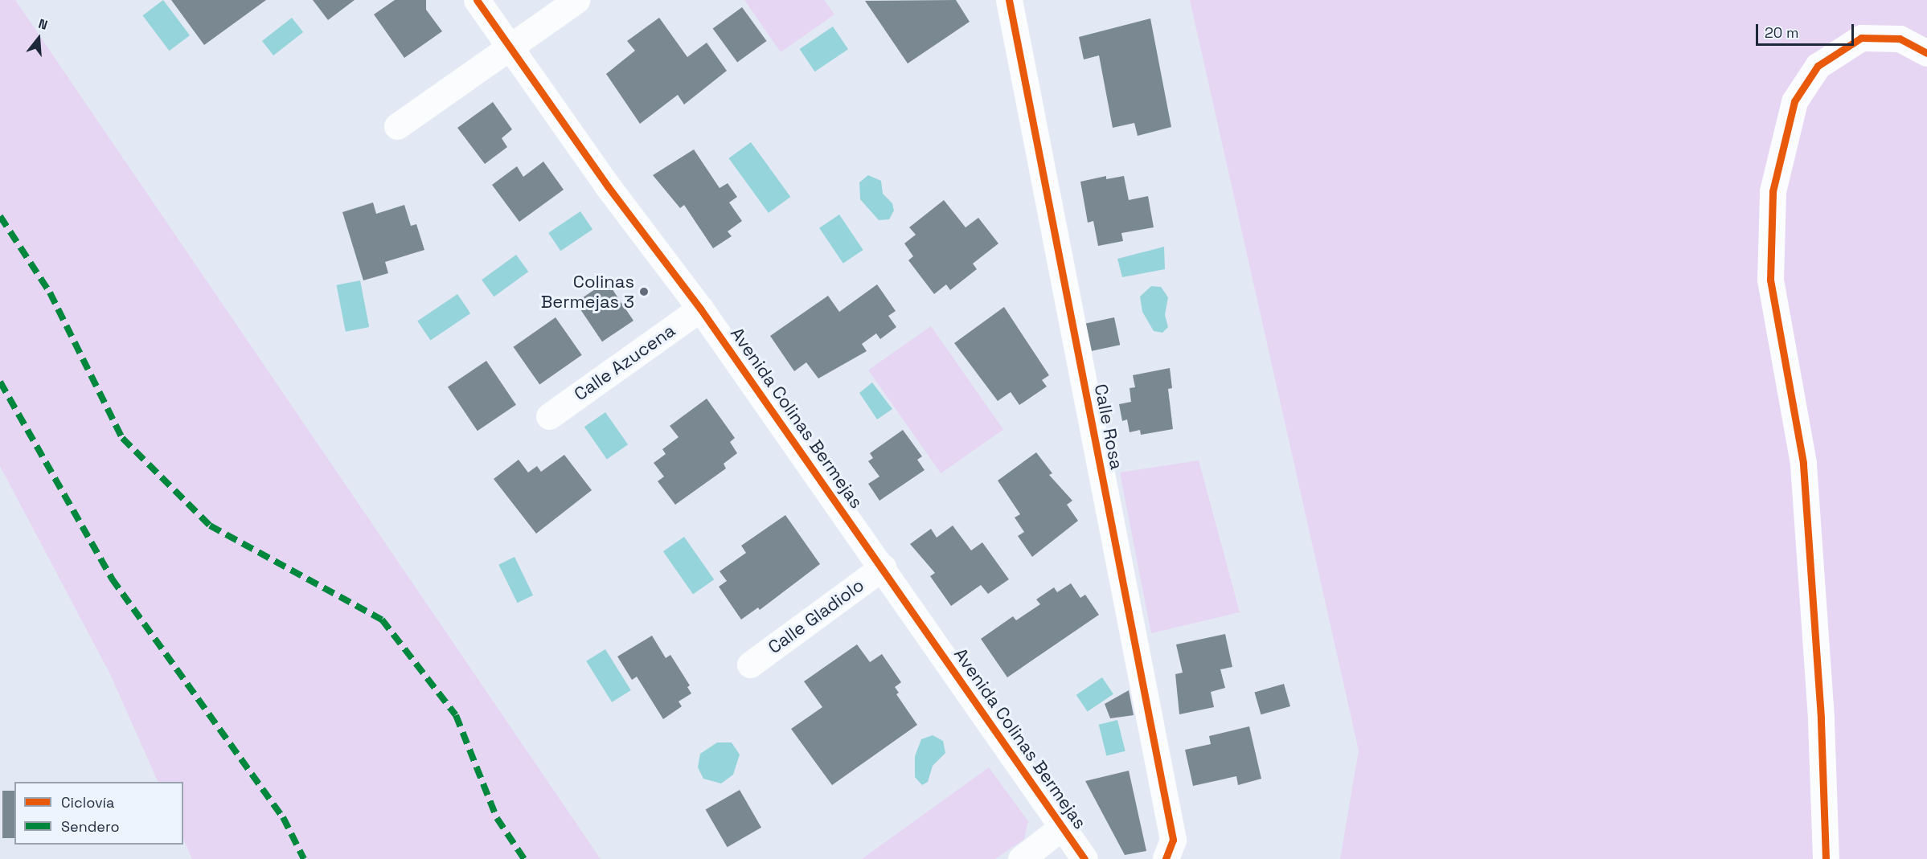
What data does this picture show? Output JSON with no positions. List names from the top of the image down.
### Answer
{
  "streets": {
    "street": [
      "Calle Azucena",
      "Avenida Colinas Bermejas",
      "Calle Rosa",
      "Calle Gladiolo"
    ]
  },
  "crossings": [
    ["Calle Azucena", "Avenida Colinas Bermejas"],
    ["Avenida Colinas Bermejas", "Calle Gladiolo"]
  ],
  "places": ["Colinas Bermejas 3"],
  "legend": ["Ciclovía", "Sendero"],
  "scale_bar": "20 m",
  "north": "top"
}
